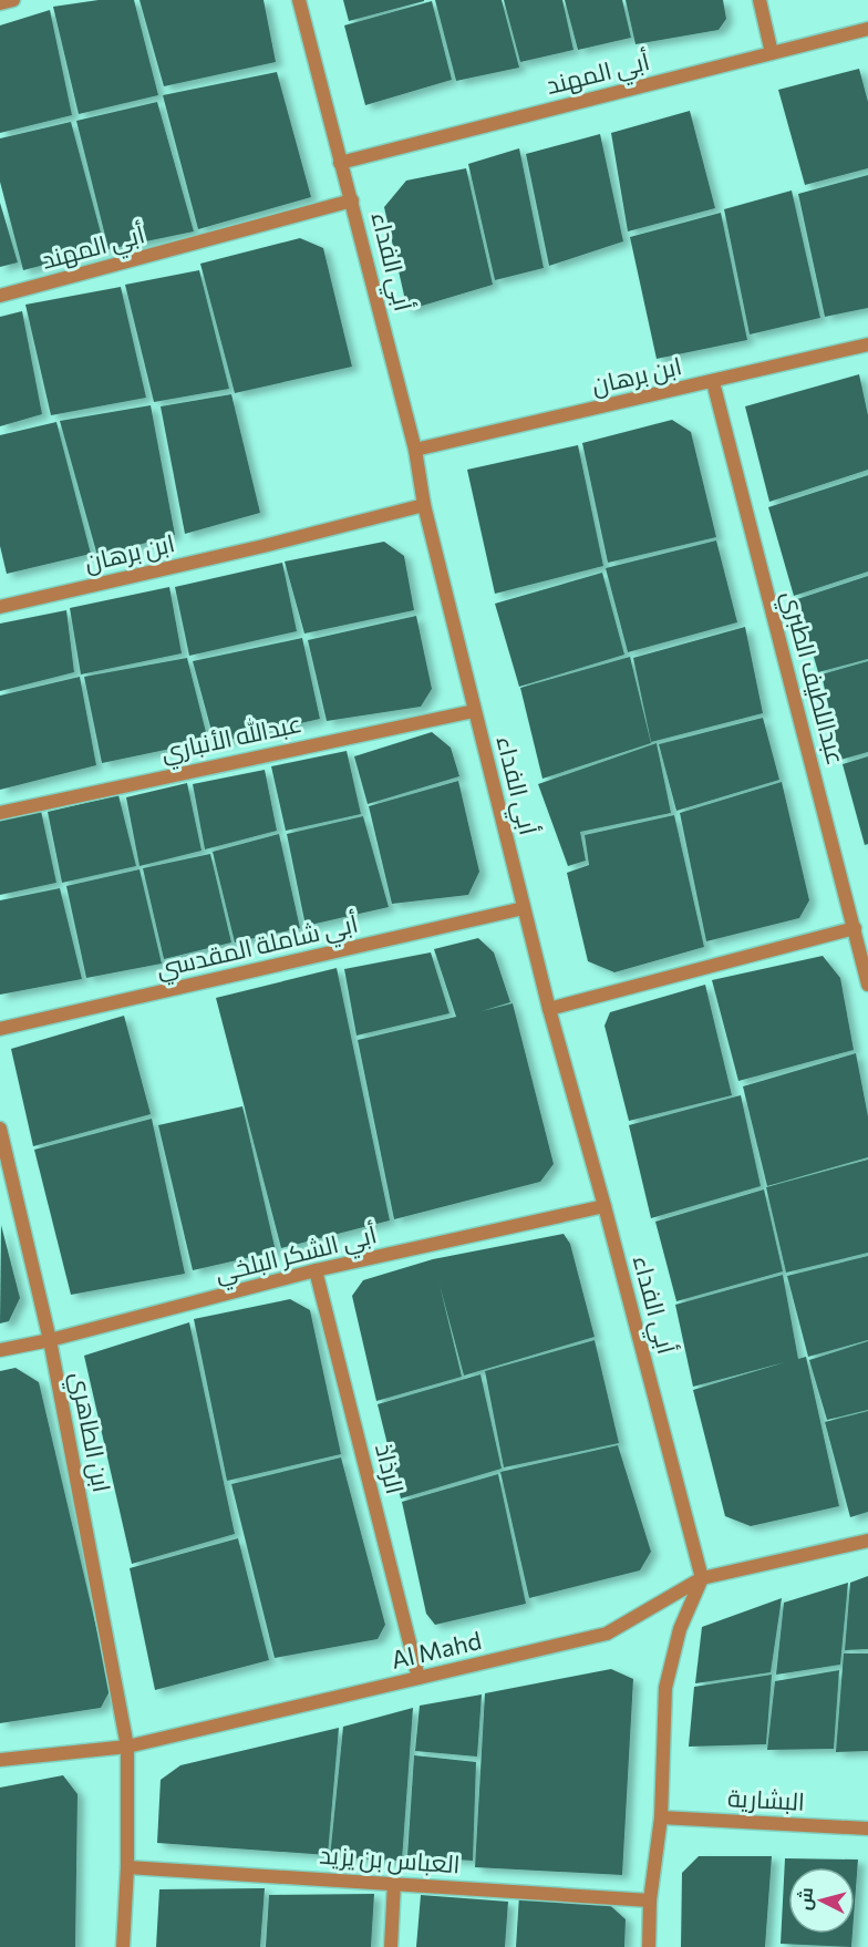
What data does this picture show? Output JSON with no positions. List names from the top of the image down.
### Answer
{
  "streets": {
    "street": [
      "أبي المهند",
      "أبي الفداء",
      "ابن برهان",
      "عبداللطيف الطبري",
      "عبدالله الأنباري",
      "أبي شاملة المقدسي",
      "أبي الشكر البلخي",
      "ابن الطاهري",
      "الرذاذ",
      "Al Mahd",
      "البشارية",
      "العباس بن يزيد"
    ]
  },
  "crossings": [
    ["أبي المهند", "أبي الفداء"],
    ["أبي الفداء", "ابن برهان"],
    ["أبي الفداء", "عبدالله الأنباري"],
    ["أبي الفداء", "أبي شاملة المقدسي"],
    ["أبي الفداء", "أبي الشكر البلخي"],
    ["أبي الفداء", "Al Mahd"],
    ["ابن برهان", "عبداللطيف الطبري"],
    ["أبي الشكر البلخي", "ابن الطاهري"],
    ["أبي الشكر البلخي", "الرذاذ"],
    ["ابن الطاهري", "Al Mahd"],
    ["الرذاذ", "Al Mahd"]
  ],
  "north": "left"
}
